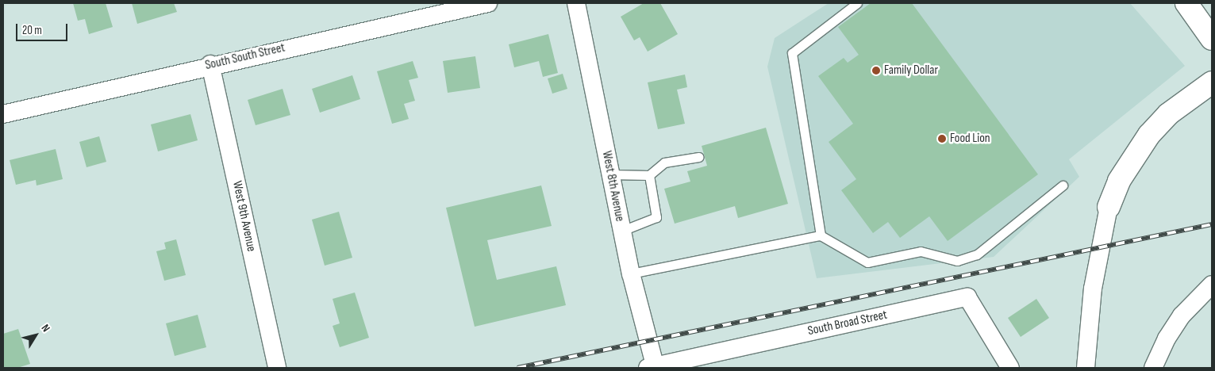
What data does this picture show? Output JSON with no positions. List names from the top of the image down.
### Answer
{
  "streets": {
    "street": [
      "South South Street",
      "West 8th Avenue",
      "West 9th Avenue",
      "South Broad Street"
    ]
  },
  "crossings": [
    ["South South Street", "West 9th Avenue"],
    ["West 8th Avenue", "South Broad Street"]
  ],
  "places": ["Family Dollar", "Food Lion"],
  "scale_bar": "20 m",
  "north": "top right"
}
